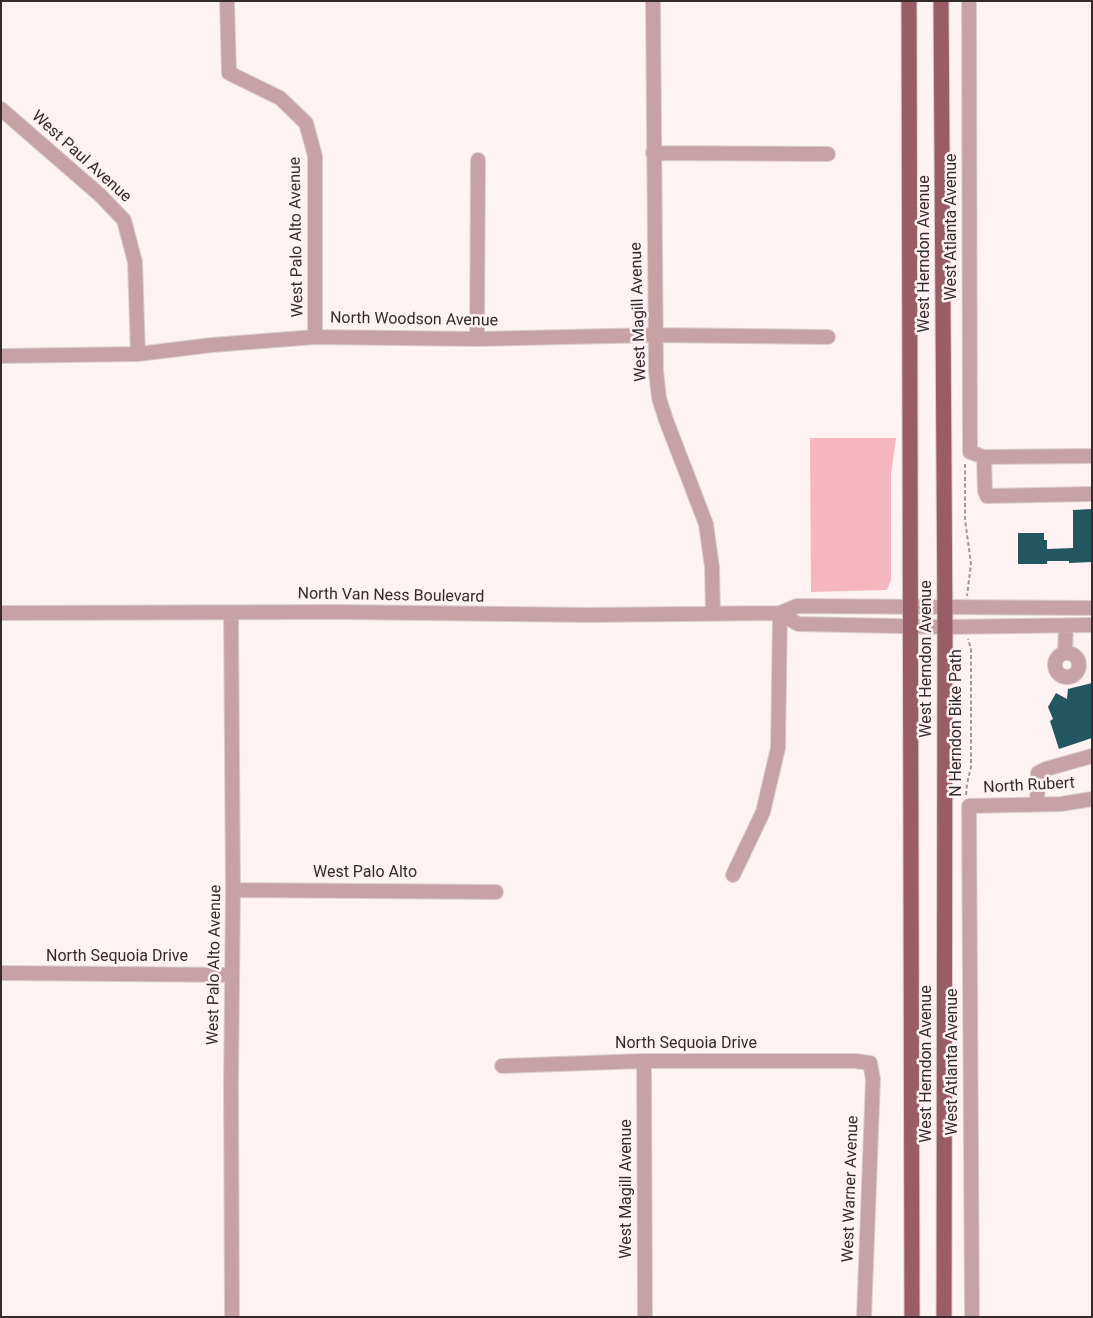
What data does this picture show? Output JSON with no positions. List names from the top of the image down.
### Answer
{
  "streets": {
    "main road": ["West Herndon Avenue"],
    "street": [
      "West Paul Avenue",
      "West Atlanta Avenue",
      "West Palo Alto Avenue",
      "West Magill Avenue",
      "North Woodson Avenue",
      "North Van Ness Boulevard",
      "North Rubert",
      "West Palo Alto",
      "North Sequoia Drive",
      "West Warner Avenue"
    ],
    "path": ["N Herndon Bike Path"]
  },
  "crossings": [
    ["West Paul Avenue", "North Woodson Avenue"],
    ["West Atlanta Avenue", "N Herndon Bike Path"],
    ["West Atlanta Avenue", "North Rubert"],
    ["West Palo Alto Avenue", "North Woodson Avenue"],
    ["West Palo Alto Avenue", "North Van Ness Boulevard"],
    ["West Palo Alto Avenue", "West Palo Alto"],
    ["West Palo Alto Avenue", "North Sequoia Drive"],
    ["West Herndon Avenue", "North Van Ness Boulevard"],
    ["West Magill Avenue", "North Woodson Avenue"],
    ["West Magill Avenue", "North Van Ness Boulevard"],
    ["West Magill Avenue", "North Sequoia Drive"],
    ["N Herndon Bike Path", "North Rubert"],
    ["North Sequoia Drive", "West Warner Avenue"]
  ]
}
